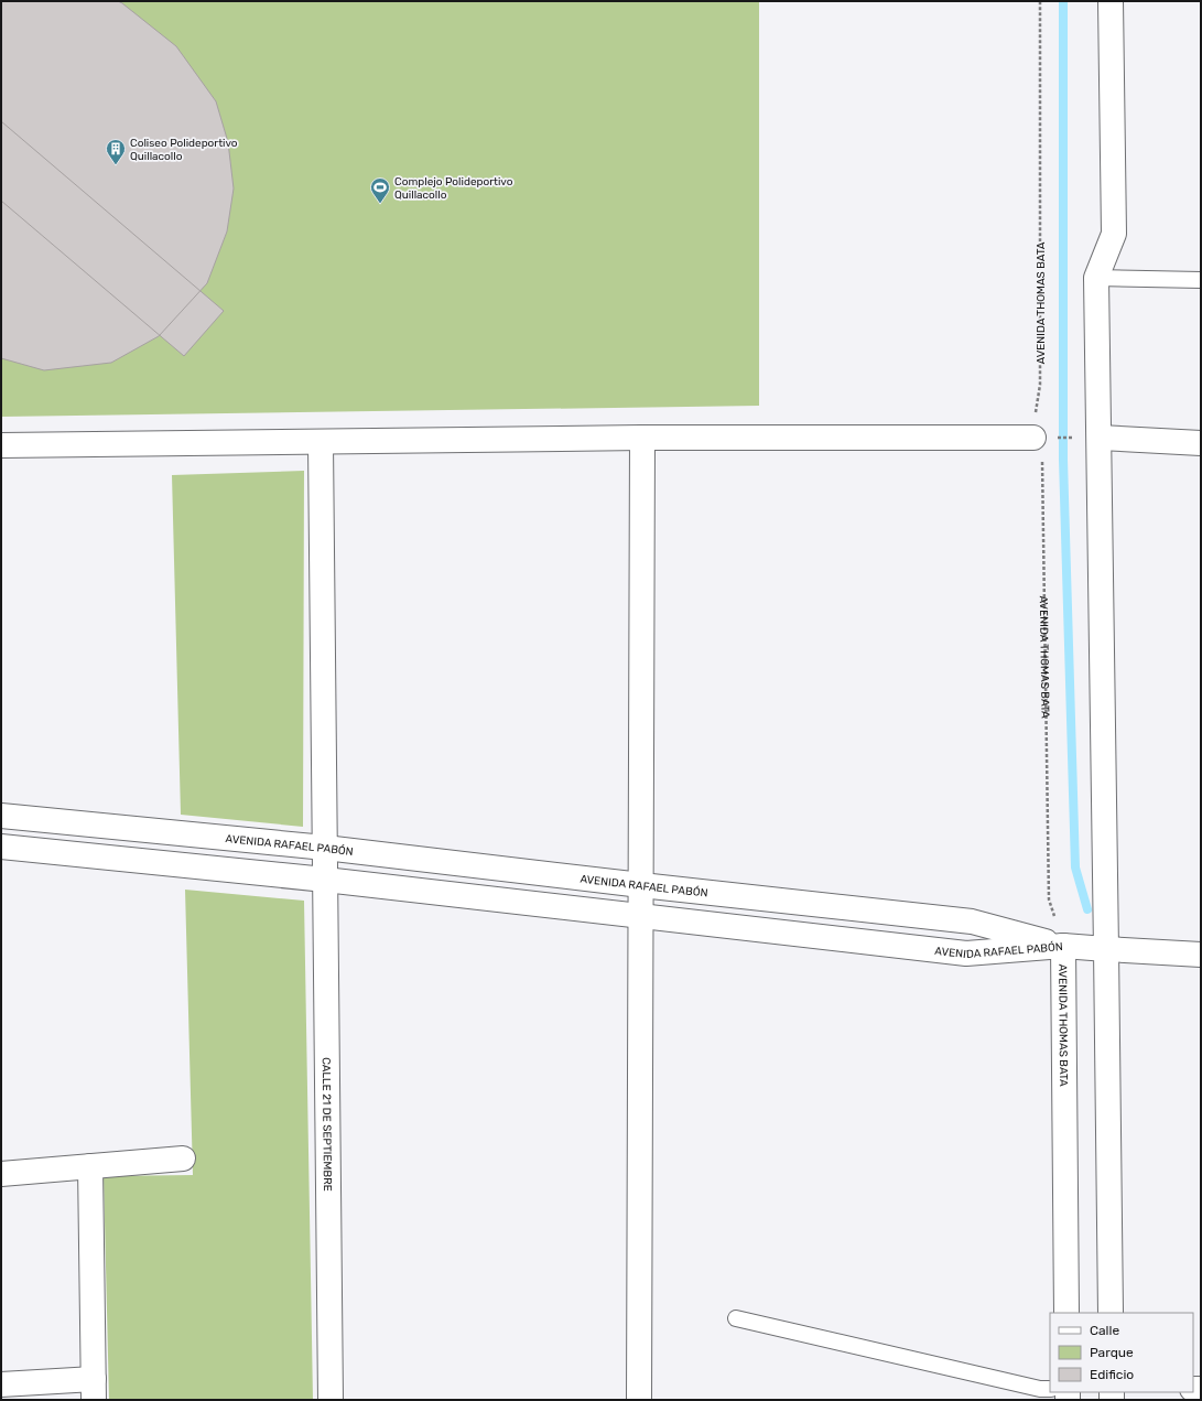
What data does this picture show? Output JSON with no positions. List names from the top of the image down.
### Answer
{
  "streets": {
    "street": ["AVENIDA THOMAS BATA", "AVENIDA RAFAEL PABÓN", "CALLE 21 DE SEPTIEMBRE"]
  },
  "crossings": [
    ["AVENIDA THOMAS BATA", "AVENIDA RAFAEL PABÓN"],
    ["AVENIDA RAFAEL PABÓN", "CALLE 21 DE SEPTIEMBRE"]
  ],
  "places": {
    "building": ["Coliseo Polideportivo Quillacollo"],
    "sports": ["Complejo Polideportivo Quillacollo"]
  },
  "legend": ["Calle", "Parque", "Edificio"]
}
